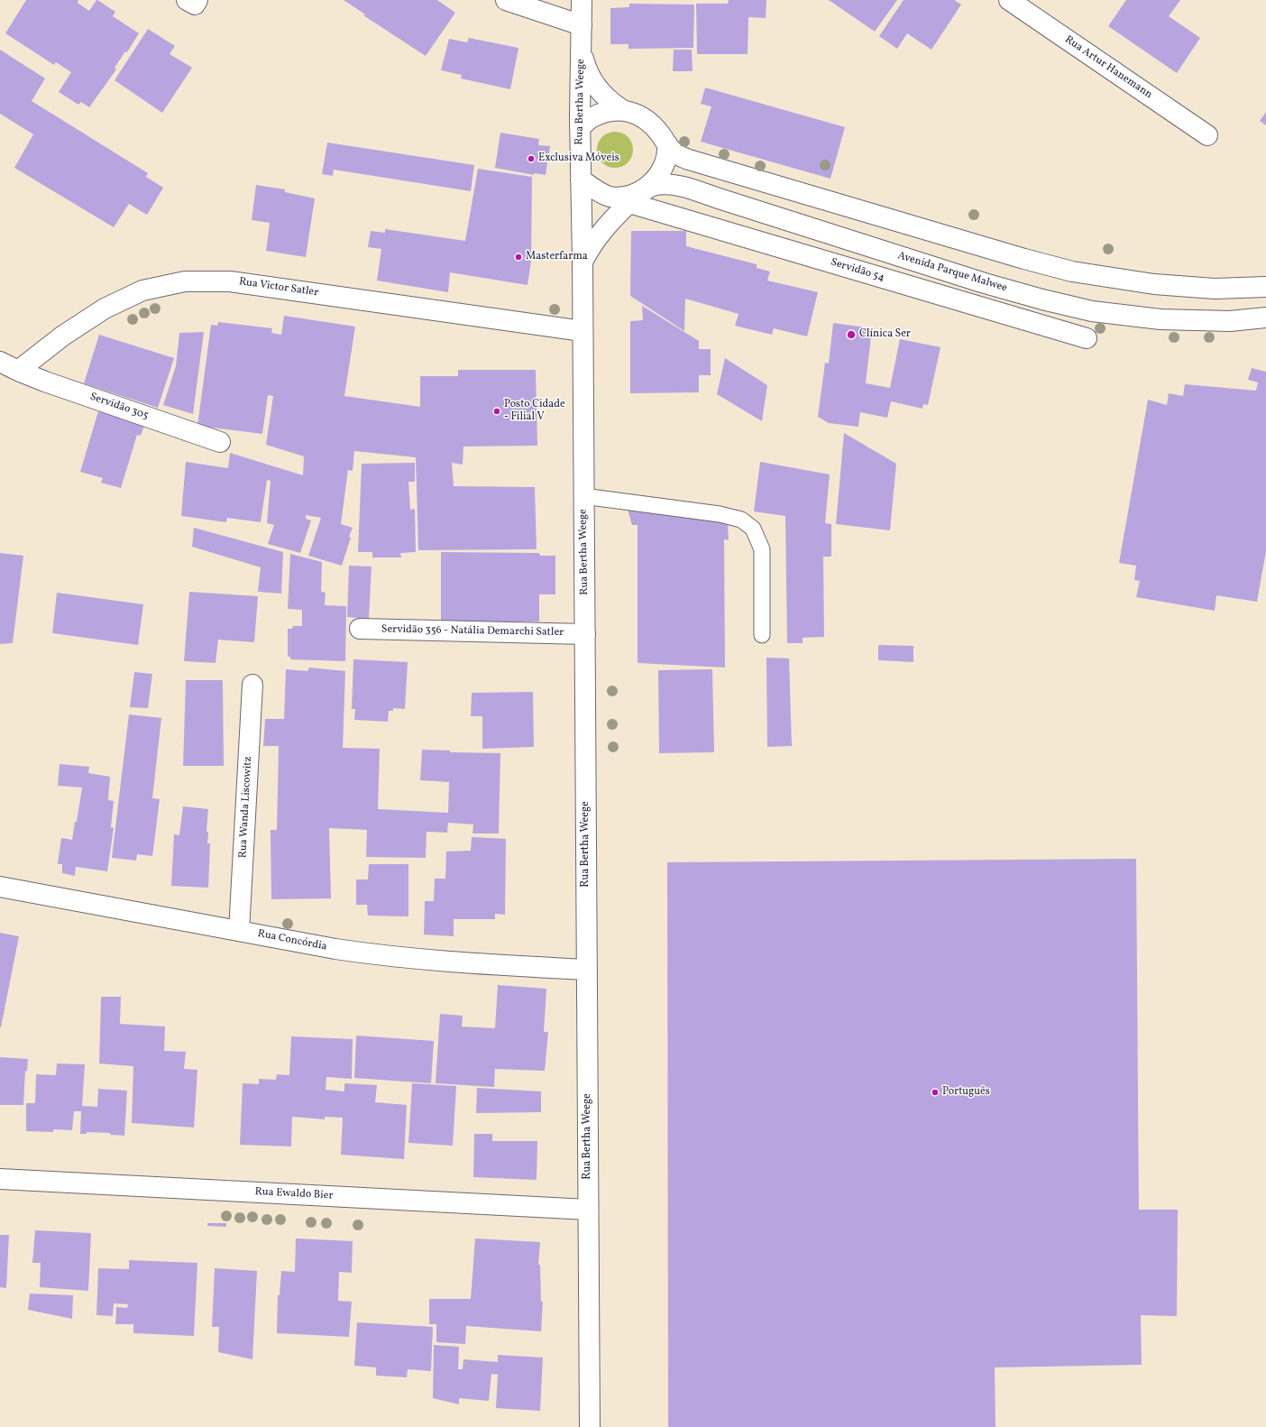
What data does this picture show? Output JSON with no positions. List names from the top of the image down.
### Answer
{
  "streets": {
    "main road": [
      "Rua Artur Hanemann",
      "Rua Bertha Weege",
      "Servidão 54",
      "Avenida Parque Malwee",
      "Rua Victor Satler",
      "Servidão 305",
      "Servidão 356 - Natália Demarchi Satler",
      "Rua Wanda Liscowitz",
      "Rua Concórdia",
      "Rua Ewaldo Bier"
    ]
  },
  "crossings": [
    ["Rua Bertha Weege", "Servidão 54"],
    ["Rua Bertha Weege", "Avenida Parque Malwee"],
    ["Rua Bertha Weege", "Rua Victor Satler"],
    ["Rua Bertha Weege", "Servidão 356 - Natália Demarchi Satler"],
    ["Rua Bertha Weege", "Rua Concórdia"],
    ["Rua Bertha Weege", "Rua Ewaldo Bier"],
    ["Rua Victor Satler", "Servidão 305"],
    ["Rua Wanda Liscowitz", "Rua Concórdia"]
  ],
  "places": [
    "Exclusiva Móveis",
    "Masterfarma",
    "Clínica Ser",
    "Posto Cidade - Filial V",
    "Português"
  ]
}
